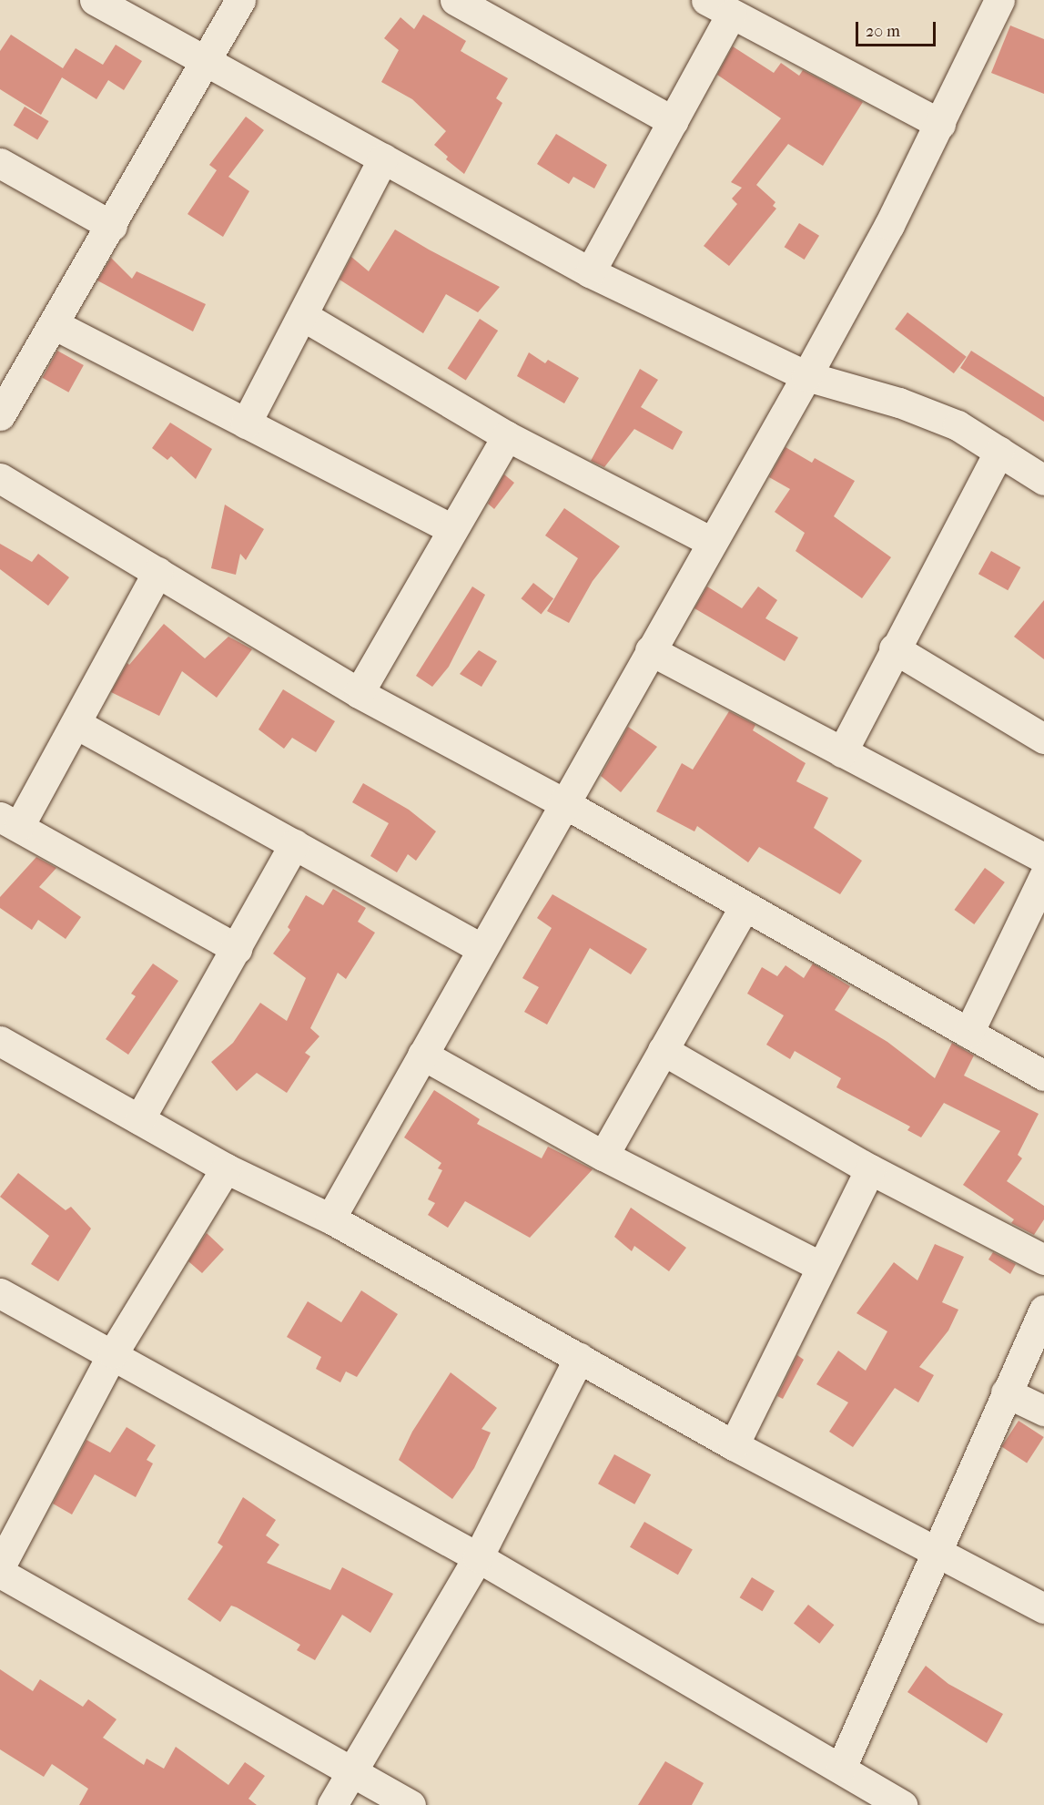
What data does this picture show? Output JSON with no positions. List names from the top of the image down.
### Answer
{
  "scale_bar": "20 m"
}
